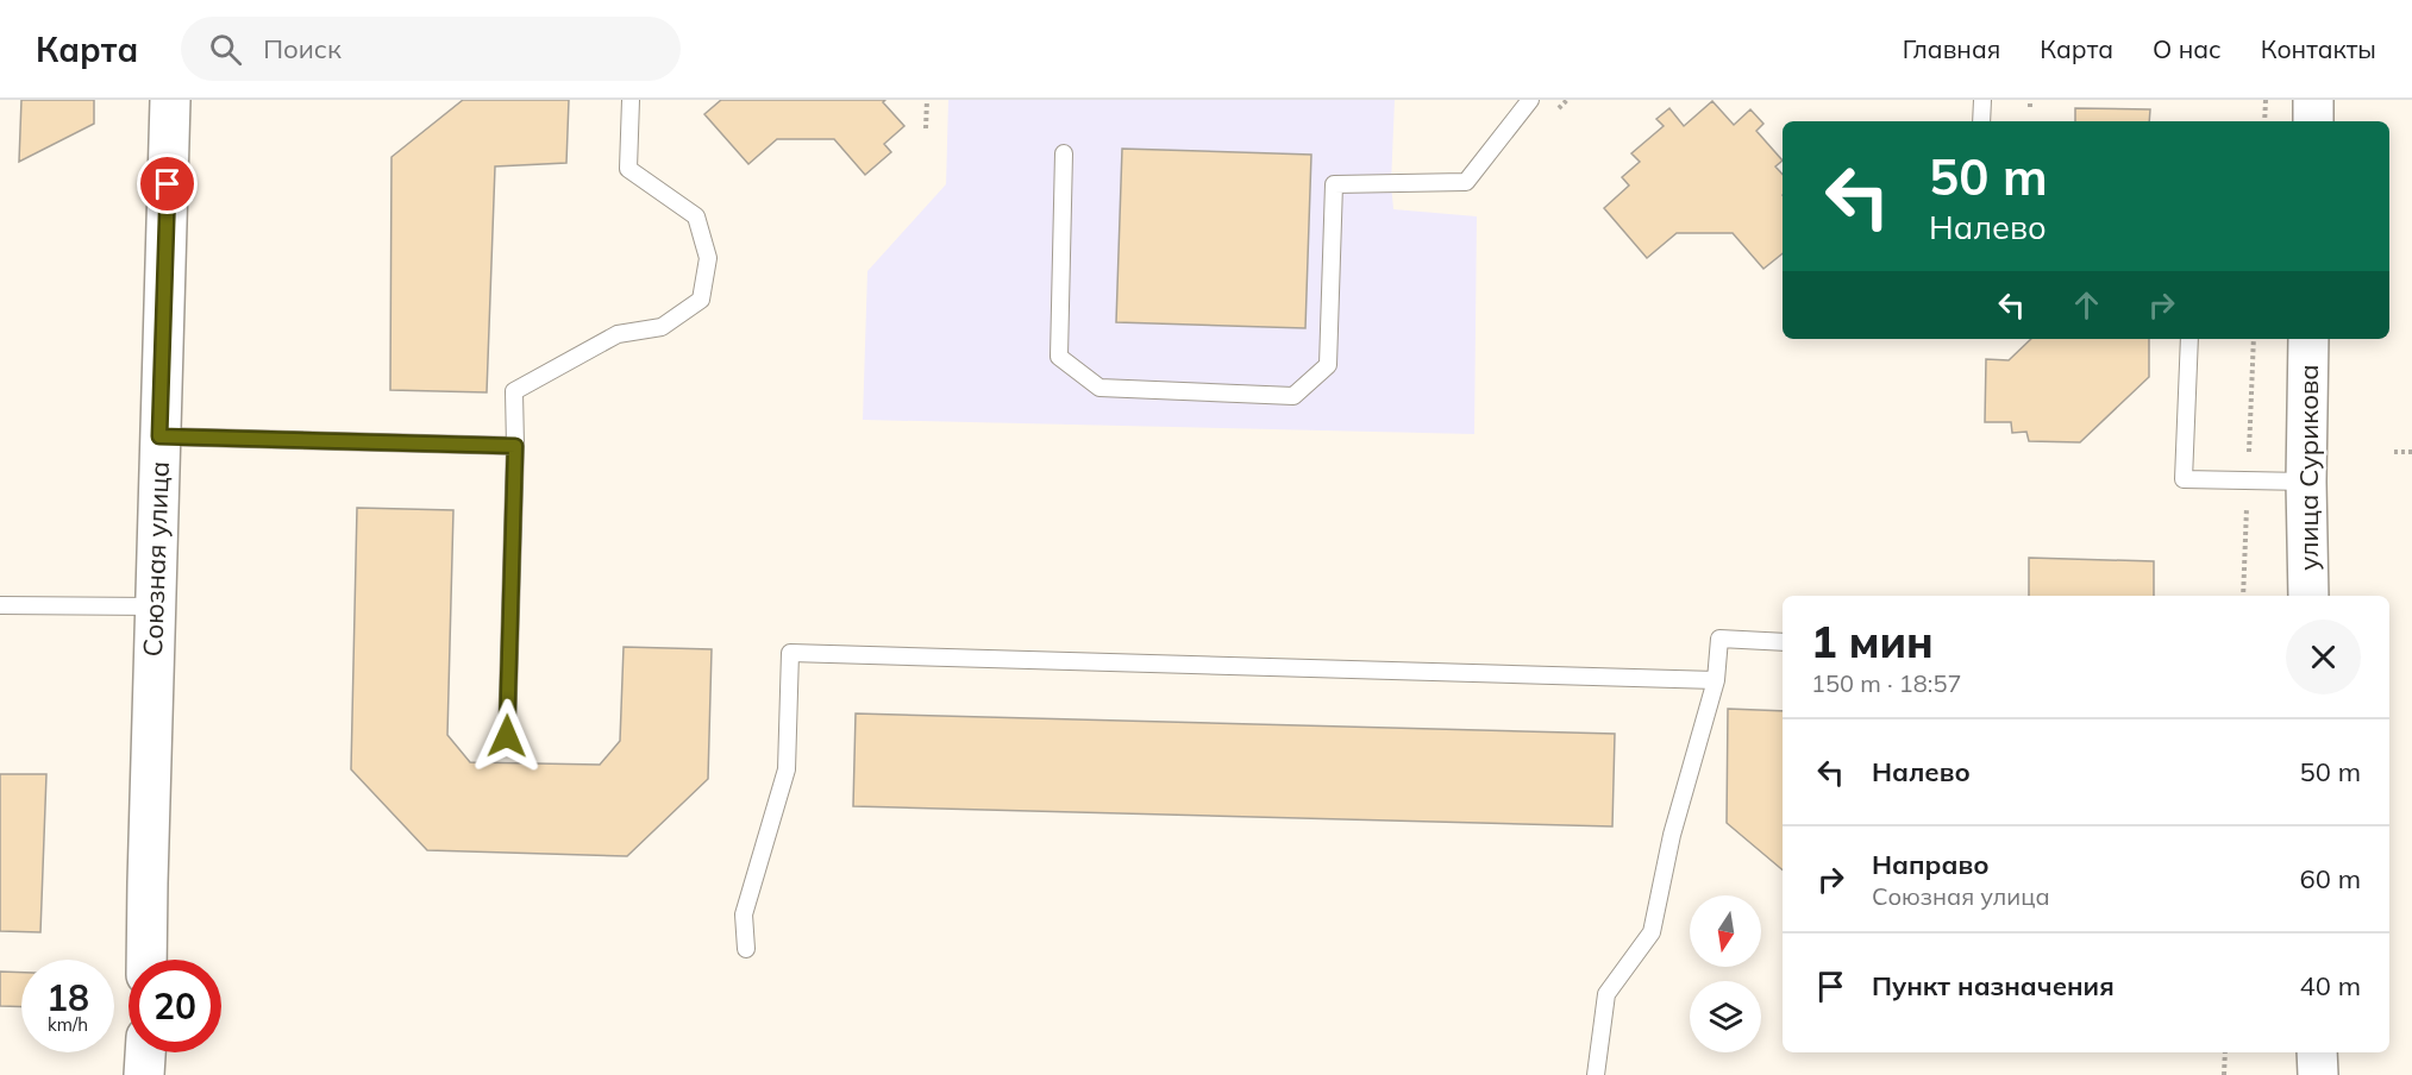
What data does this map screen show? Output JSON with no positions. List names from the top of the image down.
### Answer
{
  "streets": {
    "street": ["улица Сурикова", "Союзная улица"]
  },
  "north": "bottom",
  "page": {
    "header": "Карта",
    "search": "Поиск",
    "nav": [
      "Главная",
      "Карта",
      "О нас",
      "Контакты"
    ],
    "turn": ["50 m", "Налево"],
    "heading": ["1 мин", "150 m · 18:57"],
    "list": [
      {
        "name": "Налево",
        "value": "50 m"
      },
      {
        "name": "Направо",
        "note": "Союзная улица",
        "value": "60 m"
      },
      {
        "name": "Пункт назначения",
        "value": "40 m"
      }
    ],
    "speed": "18 km/h",
    "limit": "20"
  }
}
